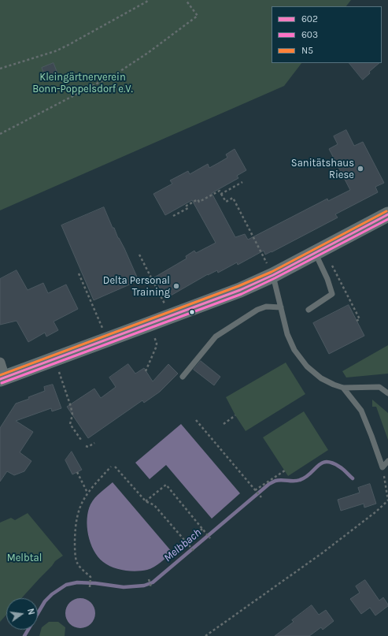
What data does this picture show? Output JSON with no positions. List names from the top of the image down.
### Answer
{
  "water": ["Melbbach"],
  "parks": ["Kleingärtnerverein Bonn-Poppelsdorf e.V.", "Melbtal"],
  "places": ["Sanitätshaus Riese", "Delta Personal Training"],
  "lines": ["transit line N5", "transit line 602", "transit line 603"],
  "legend": ["602", "603", "N5"],
  "north": "right"
}
